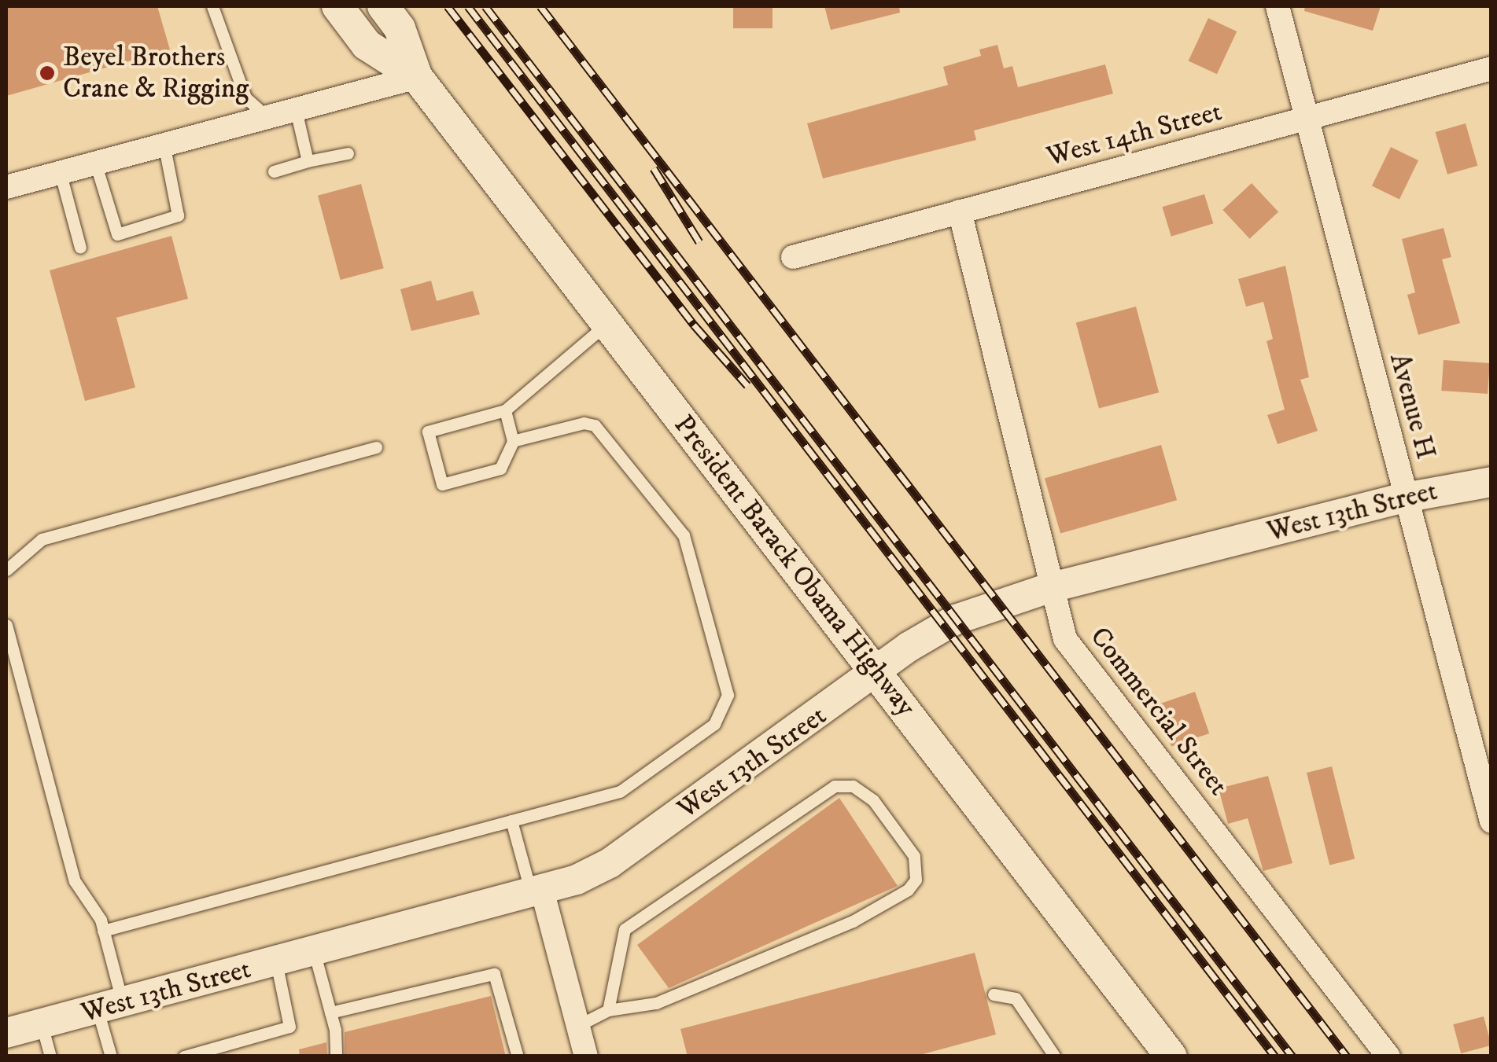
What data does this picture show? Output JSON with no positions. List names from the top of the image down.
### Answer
{
  "streets": {
    "main road": ["President Barack Obama Highway"],
    "street": [
      "West 14th Street",
      "Avenue H",
      "West 13th Street",
      "Commercial Street"
    ]
  },
  "crossings": [
    ["West 14th Street", "Avenue H"],
    ["West 14th Street", "Commercial Street"],
    ["Avenue H", "West 13th Street"],
    ["West 13th Street", "President Barack Obama Highway"],
    ["West 13th Street", "Commercial Street"]
  ],
  "places": ["Beyel Brothers Crane & Rigging"]
}
